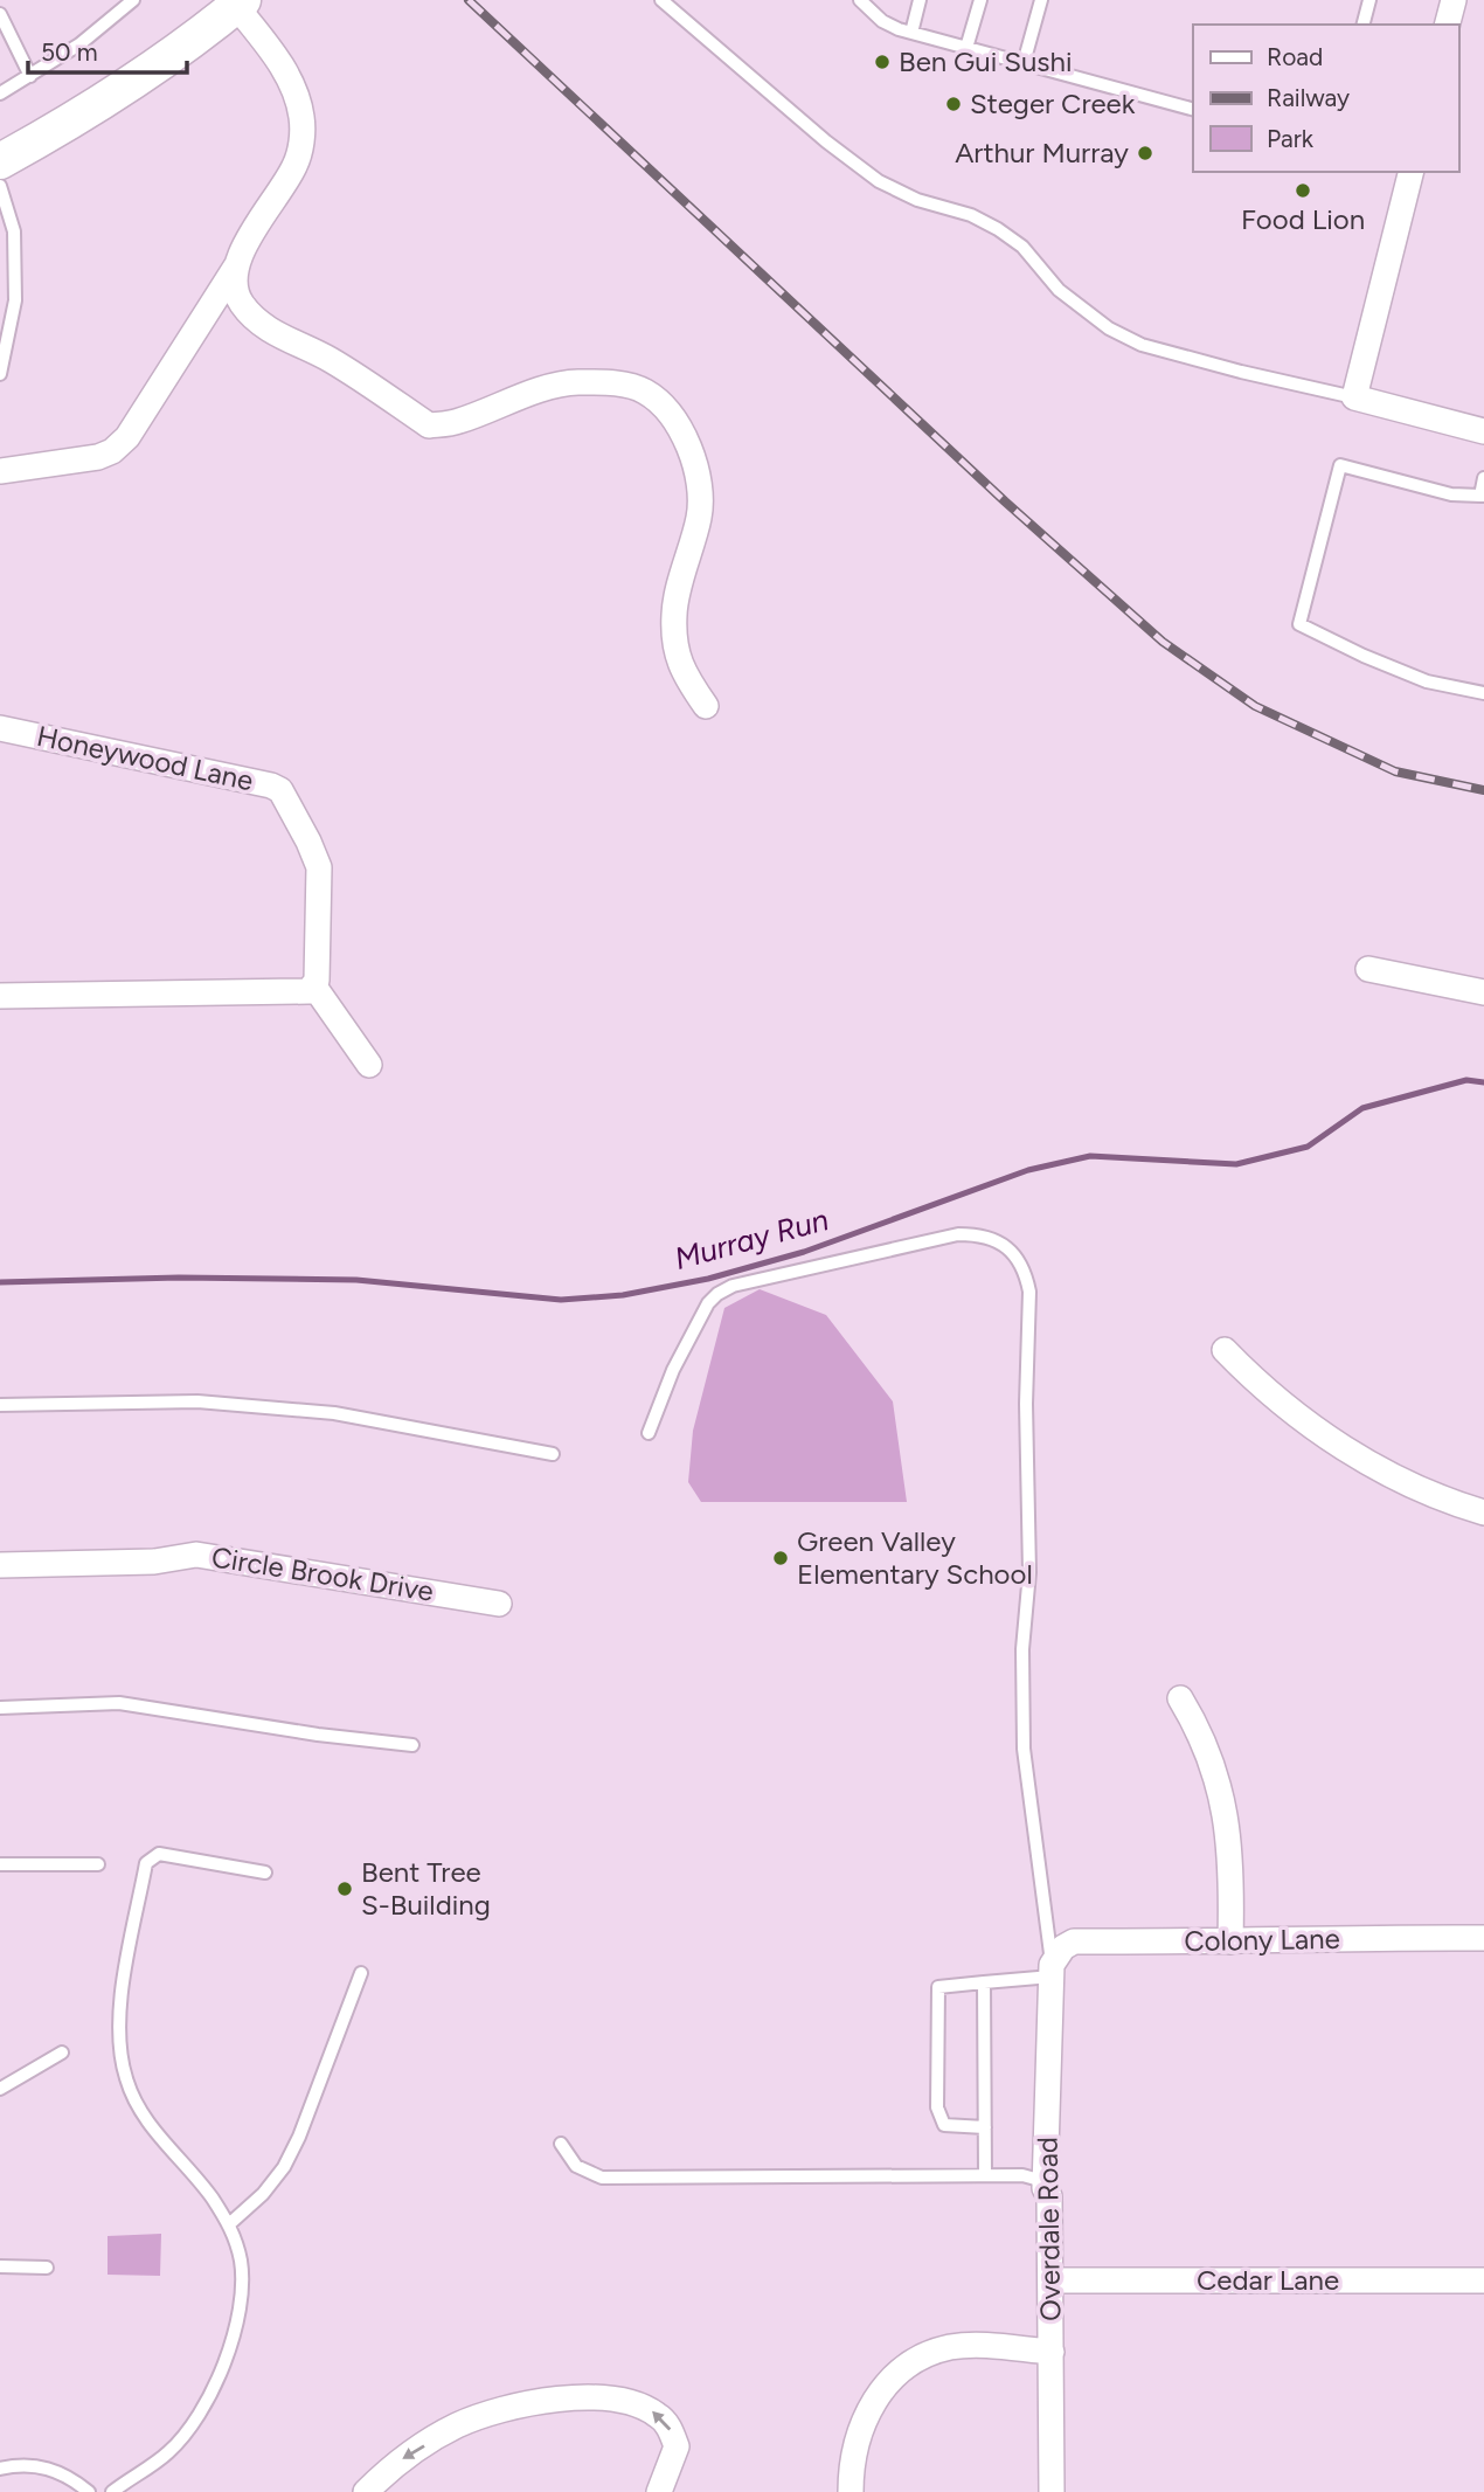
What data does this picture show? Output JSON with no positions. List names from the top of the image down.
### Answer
{
  "streets": {
    "street": [
      "Honeywood Lane",
      "Circle Brook Drive",
      "Colony Lane",
      "Overdale Road",
      "Cedar Lane"
    ]
  },
  "crossings": [
    ["Colony Lane", "Overdale Road"],
    ["Overdale Road", "Cedar Lane"]
  ],
  "water": ["Murray Run"],
  "places": [
    "Ben Gui Sushi",
    "Steger Creek",
    "Arthur Murray",
    "Food Lion",
    "Green Valley Elementary School",
    "Bent Tree S-Building"
  ],
  "legend": ["Road", "Railway", "Park"],
  "scale_bar": "50 m"
}
